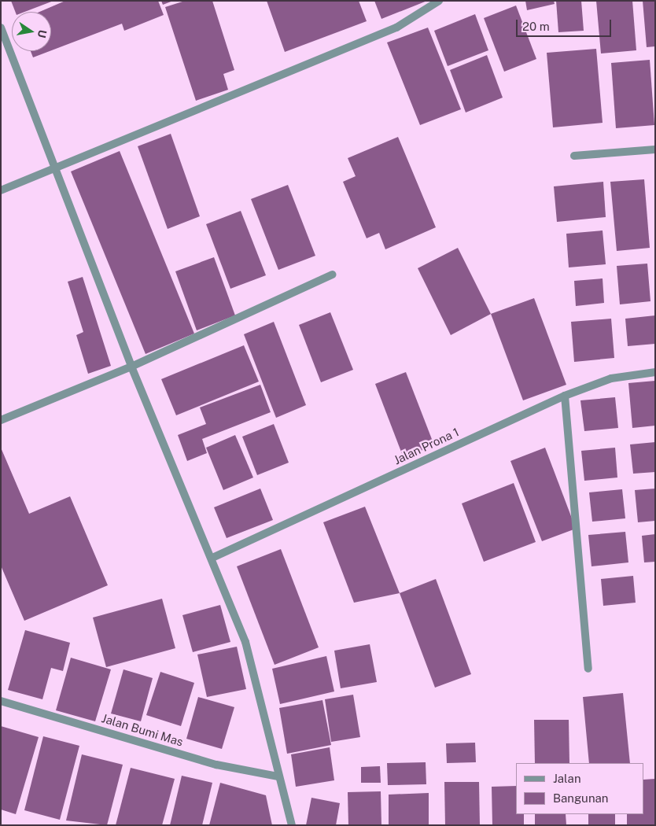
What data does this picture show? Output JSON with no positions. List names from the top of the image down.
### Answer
{
  "streets": {
    "street": ["Jalan Prona 1", "Jalan Bumi Mas"]
  },
  "legend": ["Jalan", "Bangunan"],
  "scale_bar": "20 m",
  "north": "right"
}
